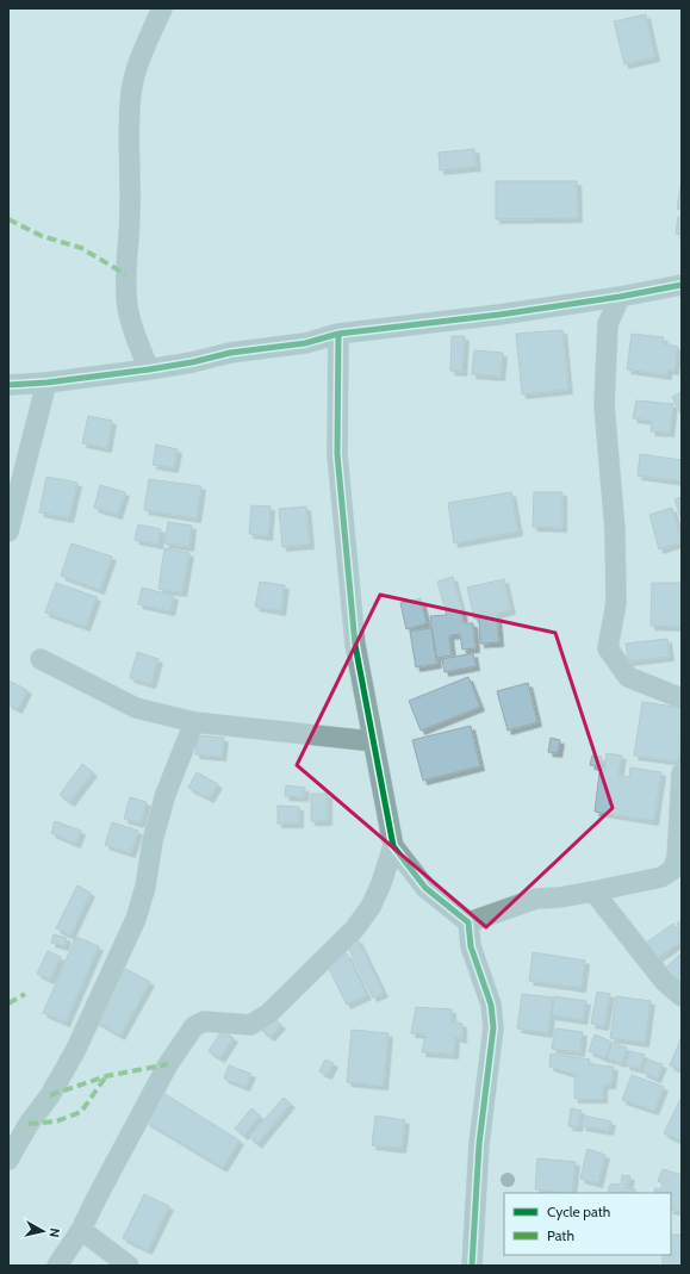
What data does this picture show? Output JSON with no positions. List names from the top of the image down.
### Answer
{
  "legend": ["Cycle path", "Path"],
  "north": "right"
}
